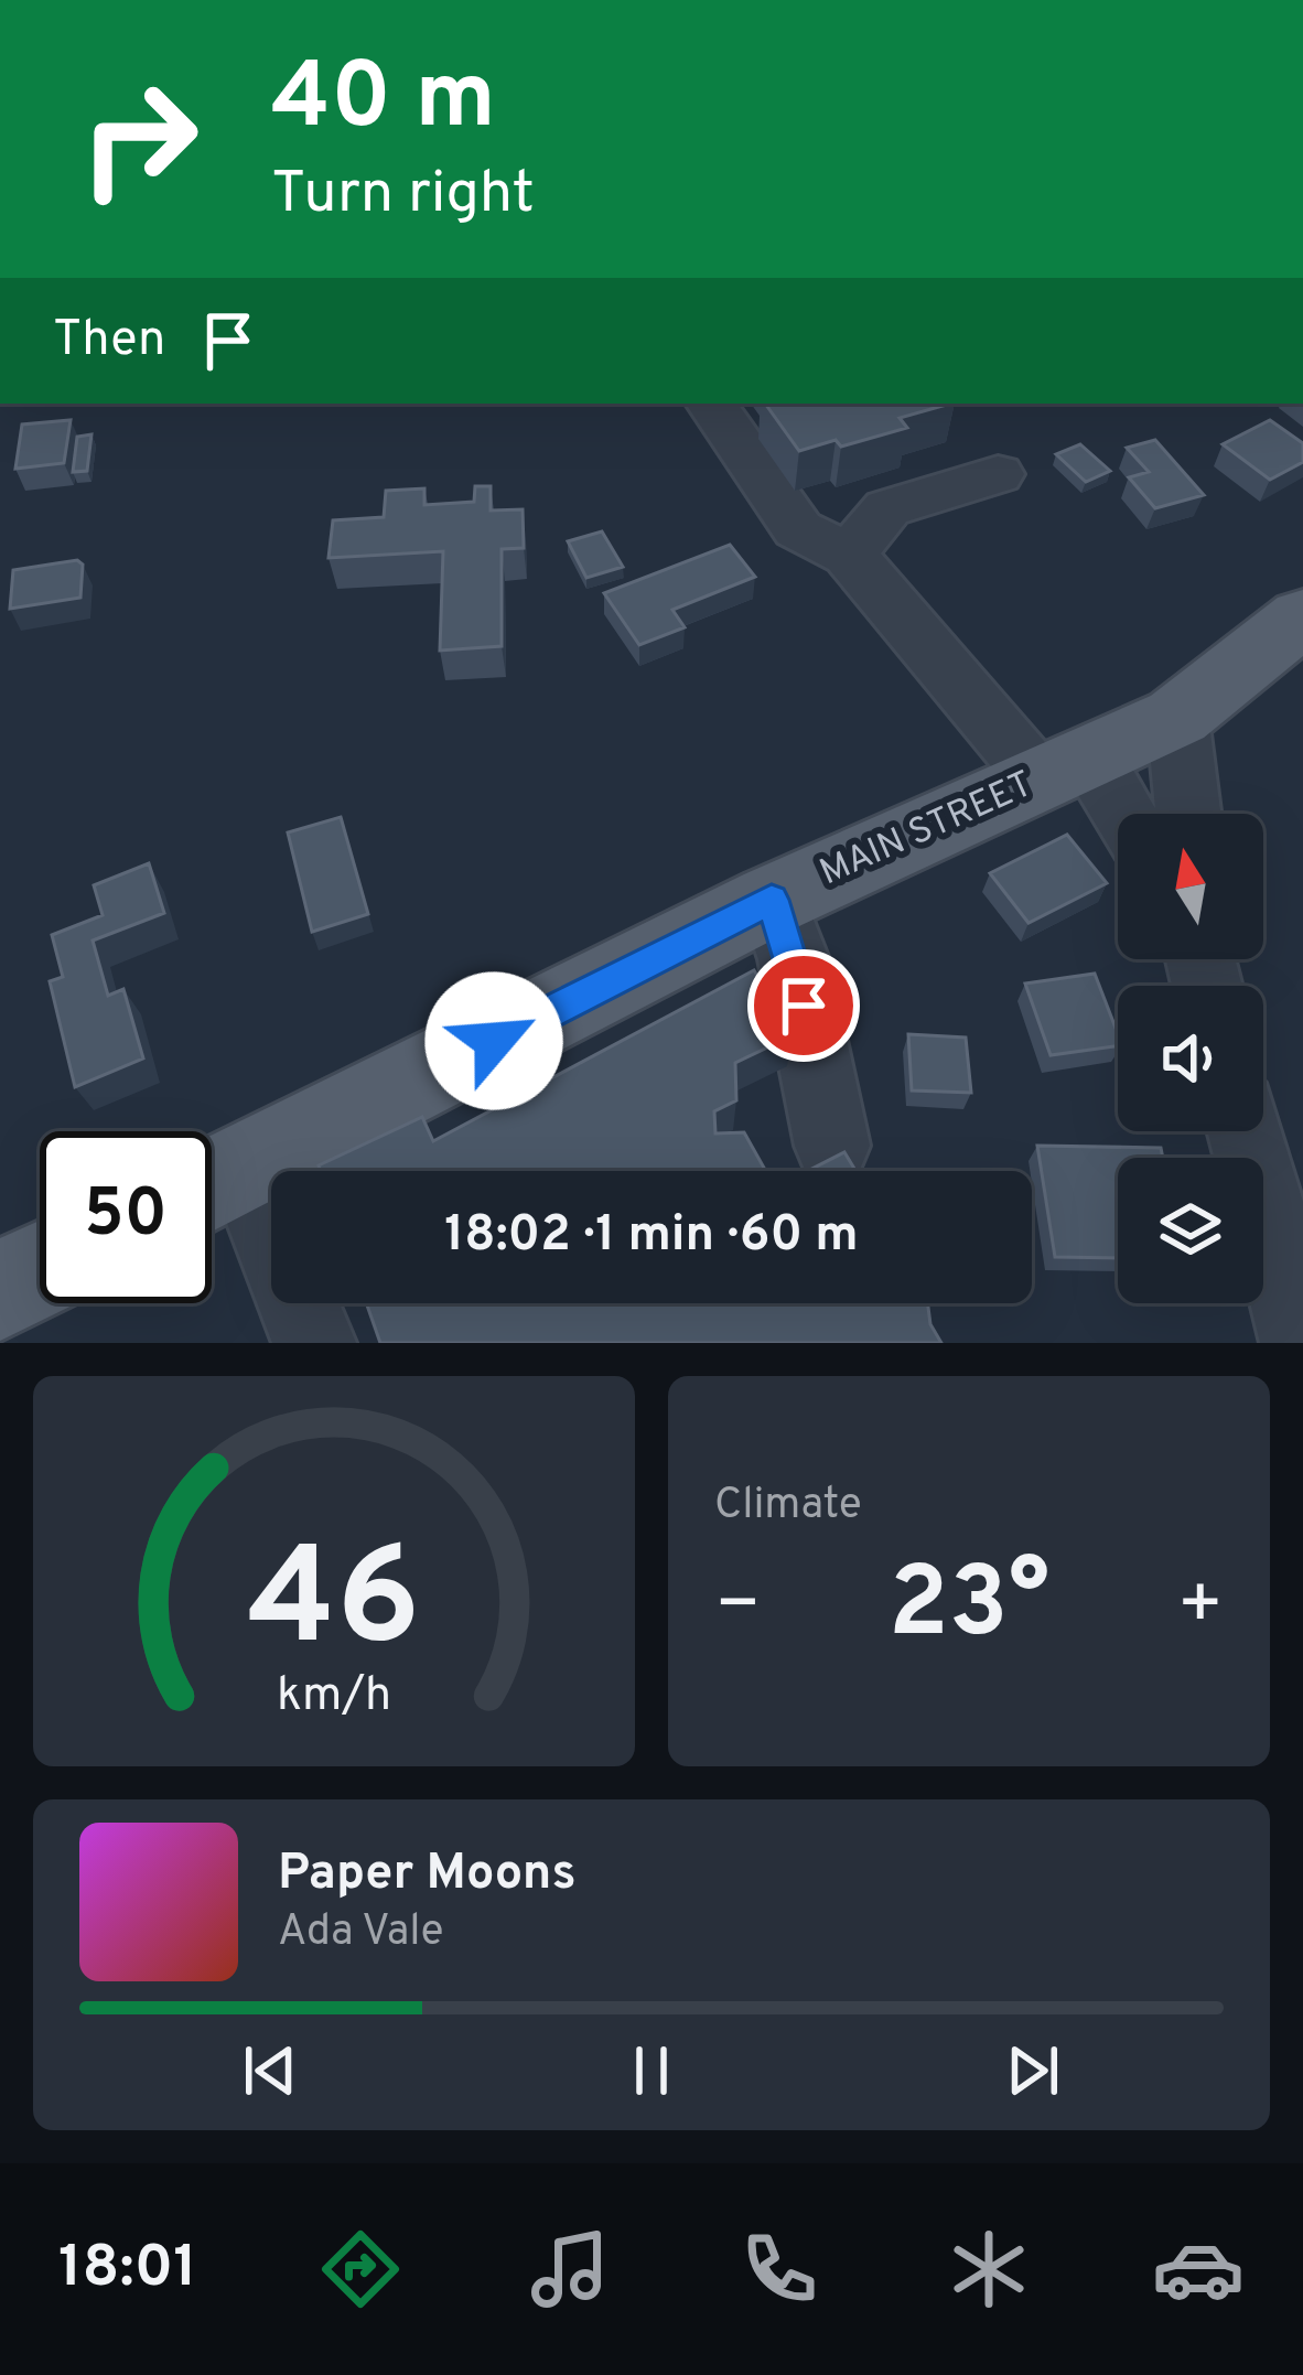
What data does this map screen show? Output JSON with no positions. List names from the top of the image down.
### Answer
{
  "streets": {
    "main road": ["MAIN STREET"]
  },
  "north": "top",
  "page": {
    "turn": ["40 m", "Turn right"],
    "then": "Then",
    "limit": "50",
    "trip": "18:02 · 1 min · 60 m",
    "tile": "Climate",
    "heat": ["−", "23°", "+"],
    "song": ["Paper Moons", "Ada Vale"],
    "tabs": "18:01",
    "gauge": ["46", "km/h"]
  }
}
